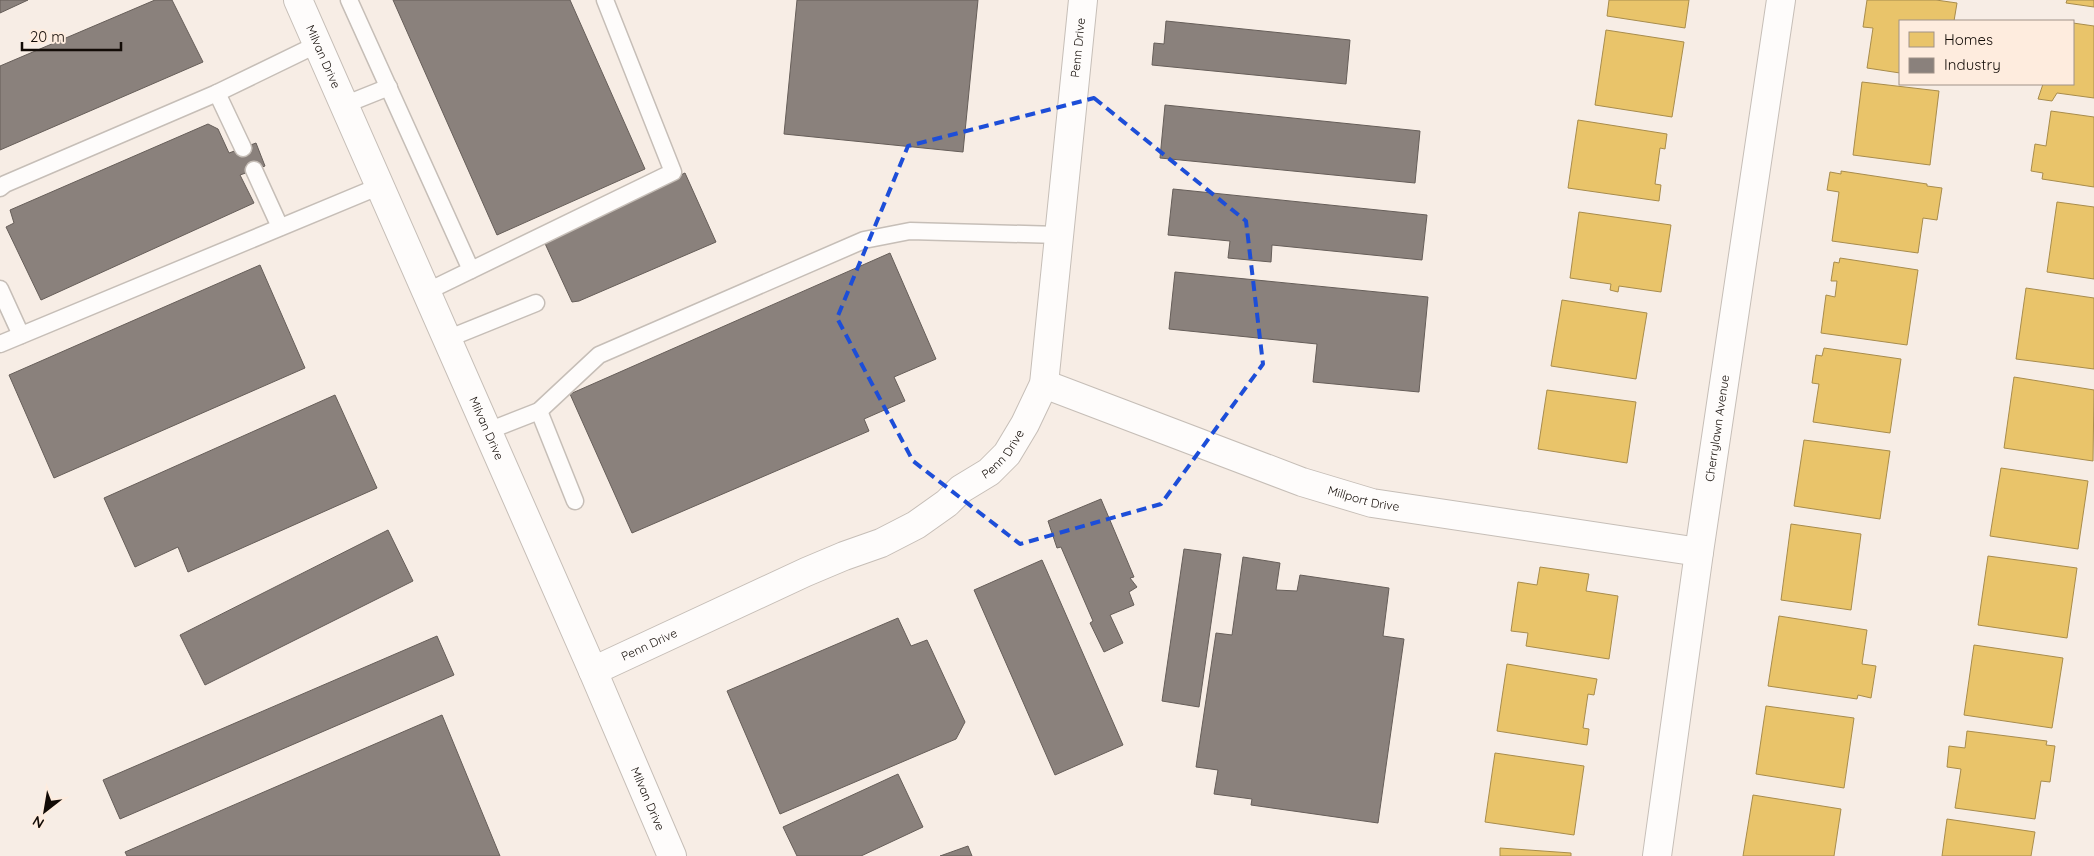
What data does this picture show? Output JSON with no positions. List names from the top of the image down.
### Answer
{
  "streets": {
    "street": [
      "Penn Drive",
      "Milvan Drive",
      "Cherrylawn Avenue",
      "Millport Drive"
    ]
  },
  "crossings": [
    ["Penn Drive", "Milvan Drive"],
    ["Penn Drive", "Millport Drive"],
    ["Cherrylawn Avenue", "Millport Drive"]
  ],
  "legend": ["Homes", "Industry"],
  "scale_bar": "20 m",
  "north": "bottom left"
}
